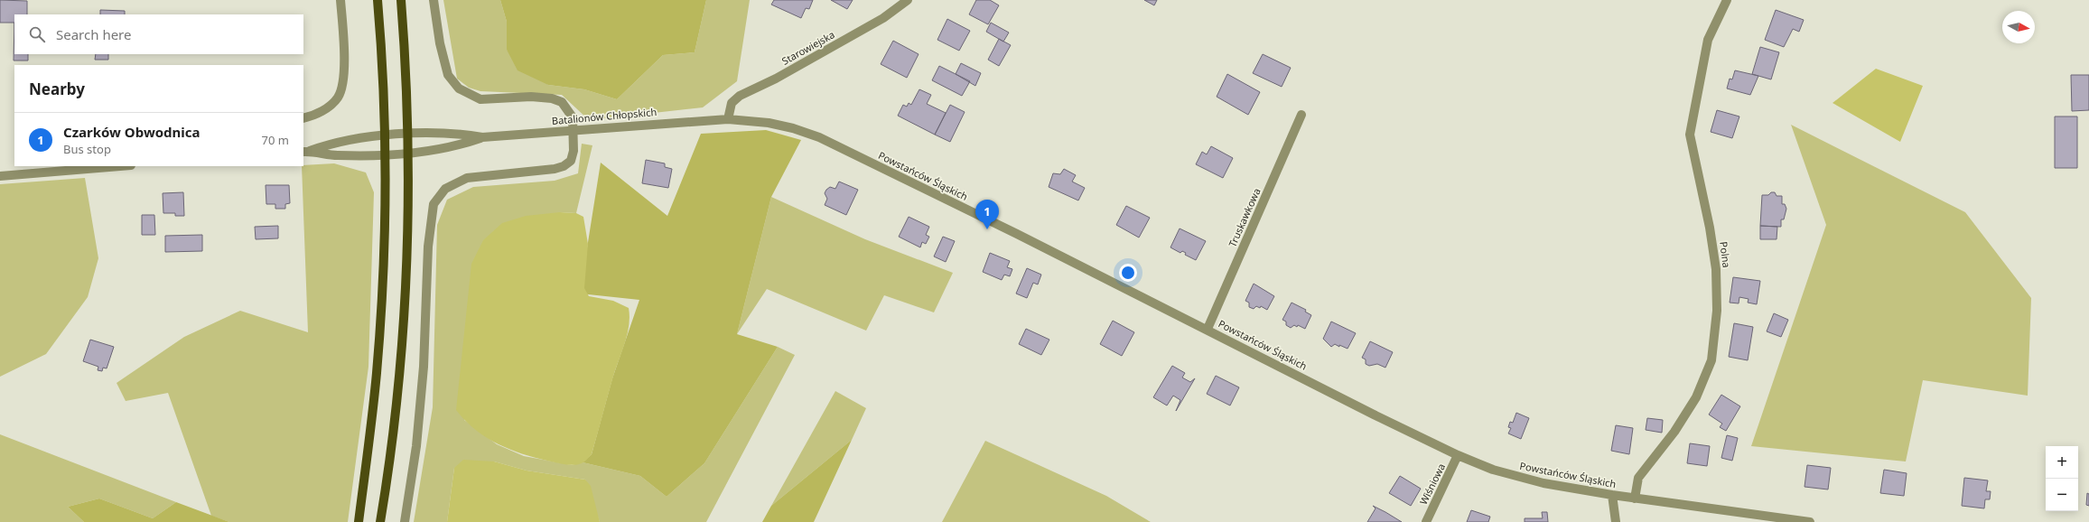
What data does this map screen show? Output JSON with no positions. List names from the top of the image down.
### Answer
{
  "streets": {
    "street": [
      "Starowiejska",
      "Batalionów Chłopskich",
      "Powstańców Śląskich",
      "Truskawkowa",
      "Polna",
      "Wiśniowa"
    ]
  },
  "crossings": [
    ["Starowiejska", "Batalionów Chłopskich"],
    ["Starowiejska", "Powstańców Śląskich"],
    ["Batalionów Chłopskich", "Powstańców Śląskich"],
    ["Powstańców Śląskich", "Truskawkowa"],
    ["Powstańców Śląskich", "Polna"],
    ["Powstańców Śląskich", "Wiśniowa"]
  ],
  "north": "right",
  "page": {
    "search": "Search here",
    "heading": "Nearby",
    "list": [
      {
        "mark": "1",
        "name": "Czarków Obwodnica",
        "note": "Bus stop",
        "value": "70 m"
      }
    ],
    "pins": "1",
    "map_buttons": ["+", "−"]
  }
}
